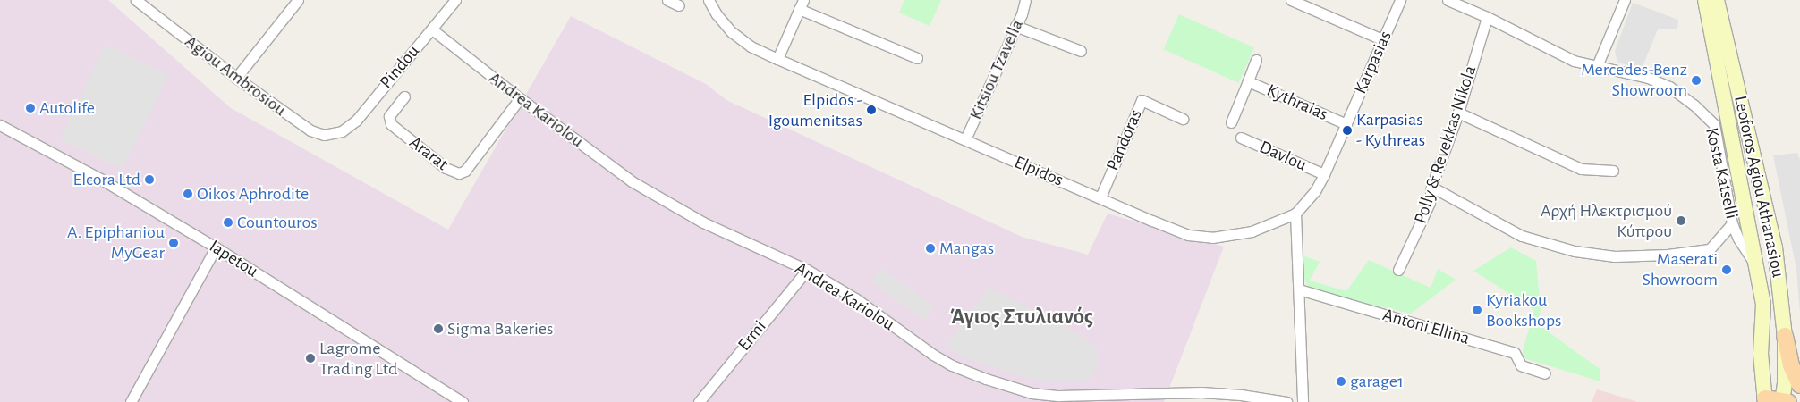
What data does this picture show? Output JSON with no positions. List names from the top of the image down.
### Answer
{
  "streets": {
    "main road": ["Leoforos Agiou Athanasiou"],
    "street": [
      "Karpasias",
      "Pindou",
      "Kitsiou Tzavella",
      "Agiou Ambrosiou",
      "Kythraias",
      "Andrea Kariolou",
      "Pandoras",
      "Polly & Revekkas Nikola",
      "Ararat",
      "Davlou",
      "Elpidos",
      "Kosta Katselli",
      "Iapetou",
      "Antoni Ellina",
      "Ermi"
    ]
  },
  "crossings": [
    ["Karpasias", "Kythraias"],
    ["Karpasias", "Elpidos"],
    ["Pindou", "Agiou Ambrosiou"],
    ["Pindou", "Andrea Kariolou"],
    ["Kitsiou Tzavella", "Elpidos"],
    ["Kythraias", "Elpidos"],
    ["Andrea Kariolou", "Ararat"],
    ["Andrea Kariolou", "Ermi"],
    ["Pandoras", "Elpidos"],
    ["Polly & Revekkas Nikola", "Kosta Katselli"],
    ["Davlou", "Elpidos"],
    ["Kosta Katselli", "Leoforos Agiou Athanasiou"]
  ],
  "districts": ["Άγιος Στυλιανός"],
  "places": [
    "Mercedes-Benz Showroom",
    "Autolife",
    "Elpidos - Igoumenitsas",
    "Karpasias - Kythreas",
    "Elcora Ltd",
    "Oikos Aphrodite",
    "Αρχή Ηλεκτρισμού Κύπρου",
    "Countouros",
    "A. Epiphaniou MyGear",
    "Mangas",
    "Maserati Showroom",
    "Kyriakou Bookshops",
    "Sigma Bakeries",
    "Lagrome Trading Ltd",
    "garage1"
  ]
}
